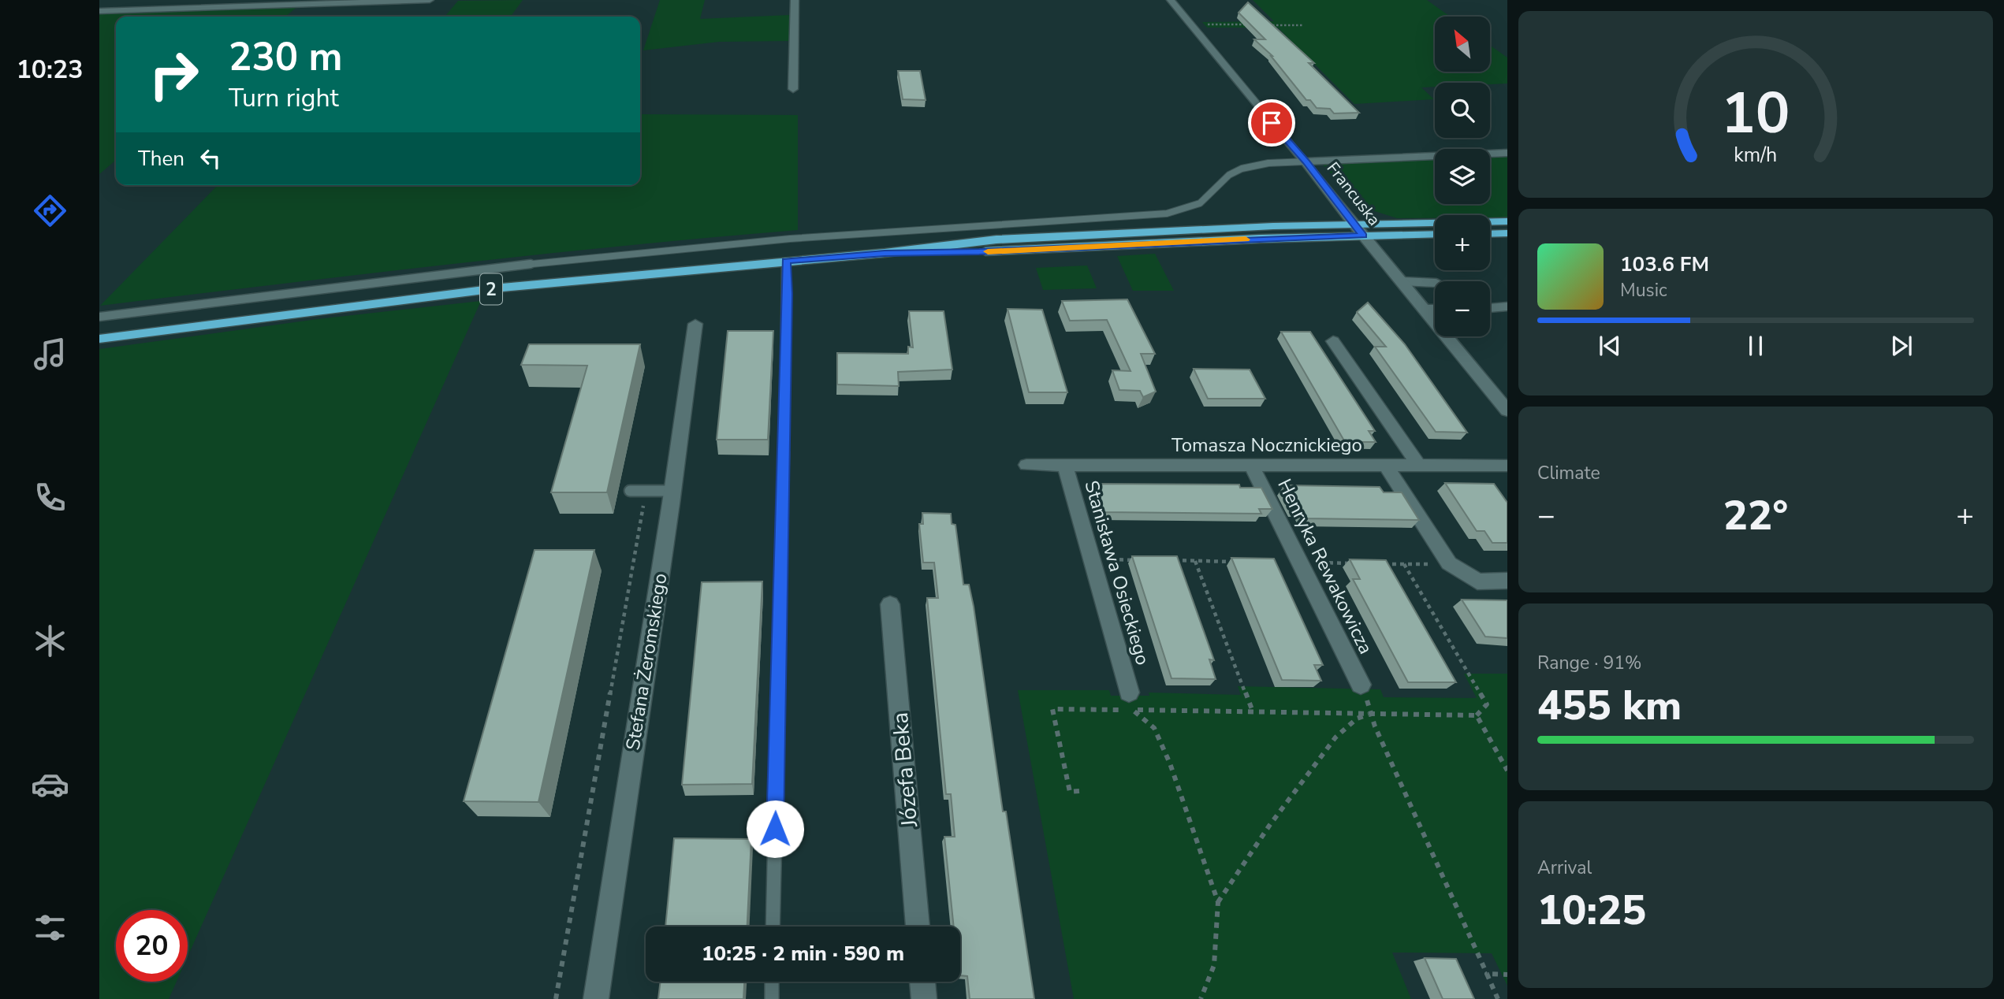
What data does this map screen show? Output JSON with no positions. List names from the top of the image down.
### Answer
{
  "streets": {
    "highway": ["2"],
    "street": [
      "Francuska",
      "Tomasza Nocznickiego",
      "Henryka Rewakowicza",
      "Stanisława Osieckiego",
      "Stefana Żeromskiego",
      "Józefa Beka"
    ]
  },
  "crossings": [
    ["Francuska", "2"],
    ["Tomasza Nocznickiego", "Henryka Rewakowicza"],
    ["Tomasza Nocznickiego", "Stanisława Osieckiego"]
  ],
  "north": "top left",
  "page": {
    "tabs": "10:23",
    "map_buttons": ["+", "−"],
    "turn": ["230 m", "Turn right"],
    "then": "Then",
    "song": ["103.6 FM", "Music"],
    "tile": [
      "Climate",
      ["Range · 91%", "455 km"],
      ["Arrival", "10:25"]
    ],
    "heat": ["−", "22°", "+"],
    "limit": "20",
    "trip": "10:25 · 2 min · 590 m",
    "gauge": ["10", "km/h"]
  }
}
